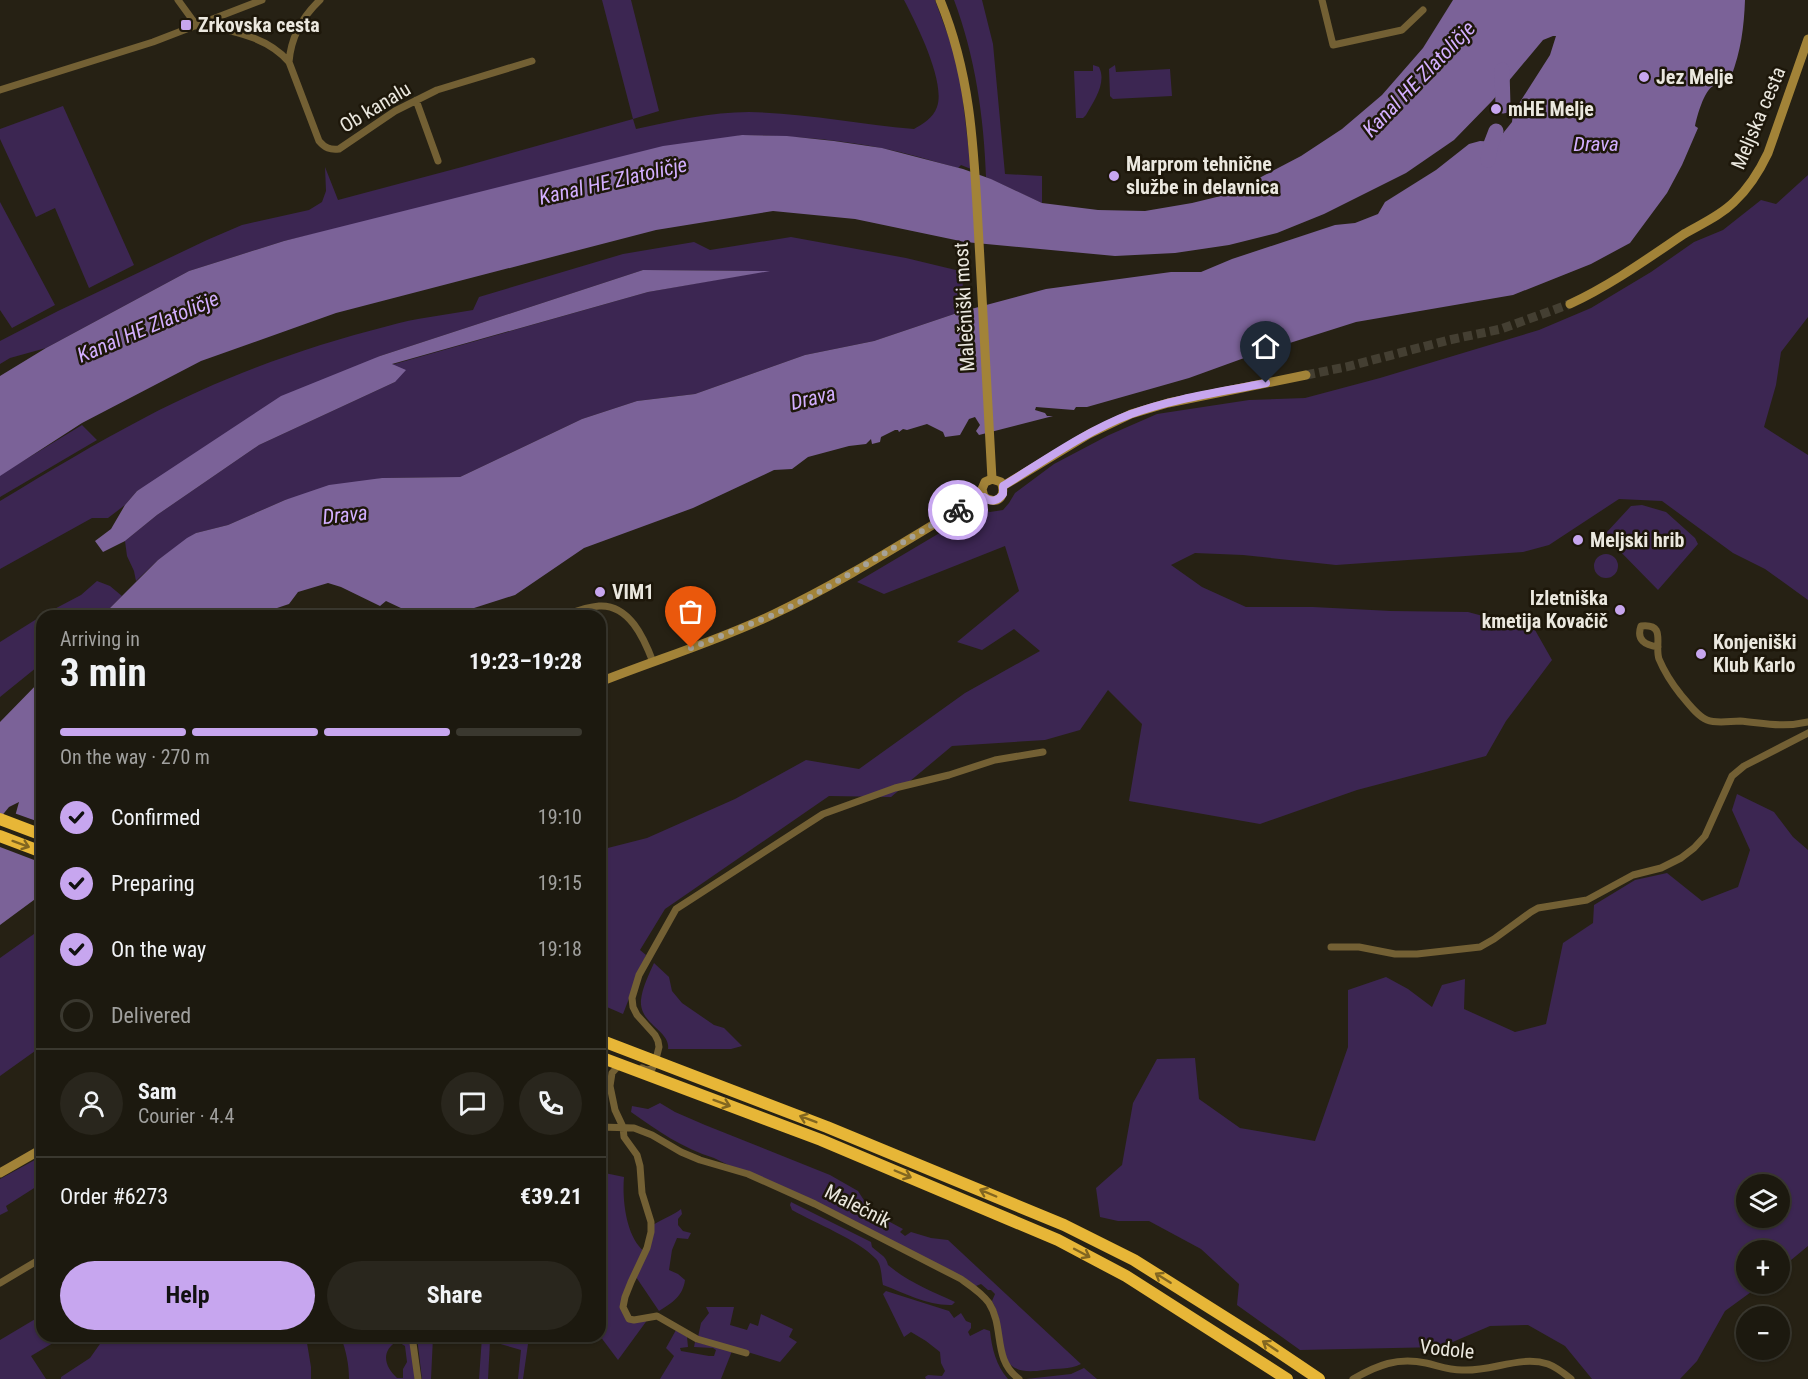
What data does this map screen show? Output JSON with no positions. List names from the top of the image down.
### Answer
{
  "streets": {
    "street": [
      "Ob kanalu",
      "Meljska cesta",
      "Malečniški most",
      "Malečnik",
      "Vodole"
    ]
  },
  "water": ["Kanal HE Zlatoličje", "Drava"],
  "places": {
    "transit": ["Zrkovska cesta"],
    "other": [
      "Jez Melje",
      "mHE Melje",
      "Marprom tehnične službe in delavnica",
      "Meljski hrib",
      "VIM1",
      "Izletniška kmetija Kovačič",
      "Konjeniški Klub Karlo"
    ]
  },
  "page": {
    "heading": ["3 min", "Arriving in", "19:23–19:28"],
    "panel": [
      "Sam",
      "Courier · 4.4",
      "Order #6273",
      "€39.21"
    ],
    "bar": "On the way · 270 m",
    "list": [
      ["Confirmed", "19:10"],
      ["Preparing", "19:15"],
      ["On the way", "19:18"],
      "Delivered"
    ],
    "map_buttons": ["+", "−"],
    "buttons": ["Help", "Share"]
  }
}
